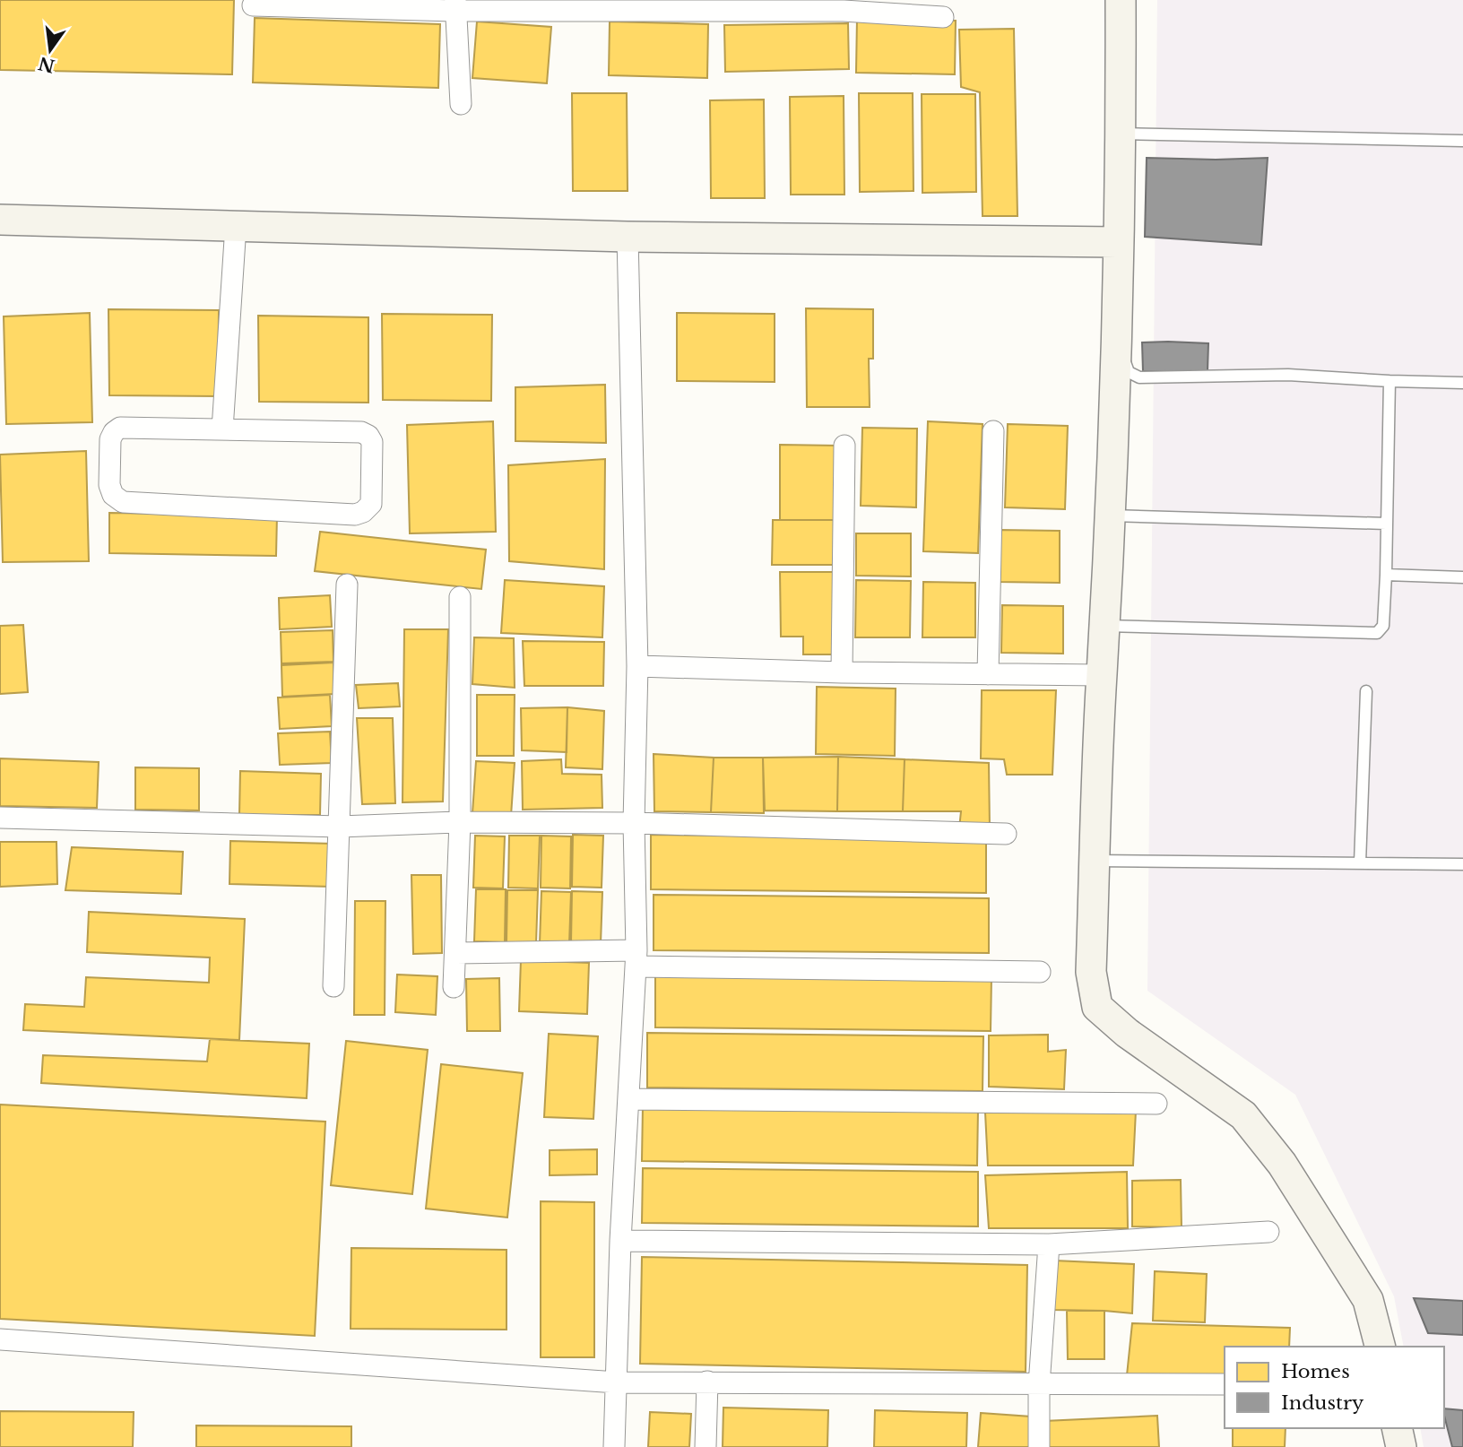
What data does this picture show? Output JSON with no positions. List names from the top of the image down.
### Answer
{
  "legend": ["Homes", "Industry"],
  "north": "bottom"
}
